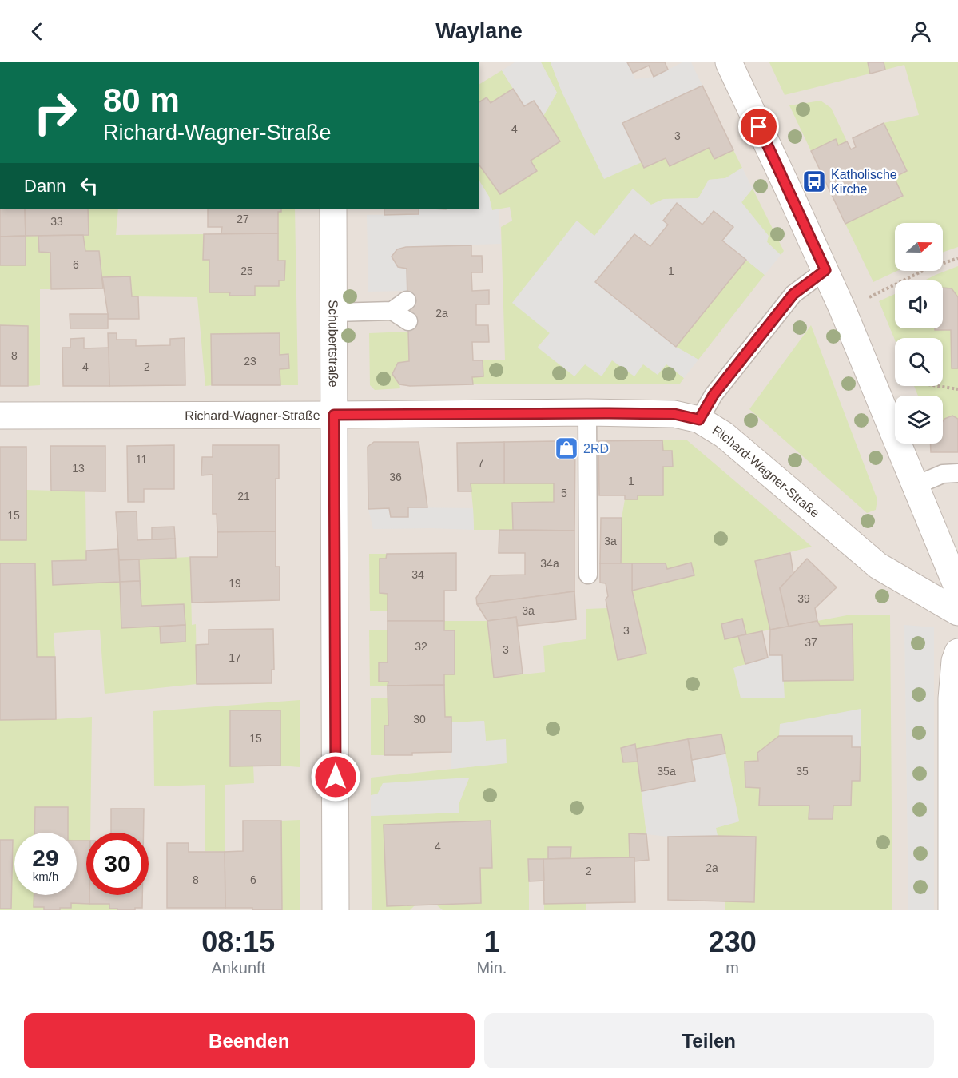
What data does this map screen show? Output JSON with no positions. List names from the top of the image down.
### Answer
{
  "streets": {
    "street": ["Schubertstraße", "Richard-Wagner-Straße"]
  },
  "crossings": [
    ["Schubertstraße", "Richard-Wagner-Straße"]
  ],
  "places": {
    "bus stop": ["Katholische Kirche"],
    "shop": ["2RD"]
  },
  "house_numbers": [
    "4",
    "3",
    "27",
    "33",
    "6",
    "25",
    "1",
    "2a",
    "8",
    "23",
    "4",
    "2",
    "11",
    "7",
    "13",
    "36",
    "1",
    "5",
    "21",
    "15",
    "3a",
    "34a",
    "34",
    "19",
    "39",
    "3a",
    "3",
    "37",
    "32",
    "3",
    "17",
    "30",
    "15",
    "35a",
    "35",
    "4",
    "2a",
    "2",
    "8",
    "6"
  ],
  "north": "right",
  "page": {
    "header": "Waylane",
    "turn": ["80 m", "Richard-Wagner-Straße"],
    "then": "Dann",
    "speed": "29 km/h",
    "limit": "30",
    "eta": [
      "08:15",
      "Ankunft",
      "1",
      "Min.",
      "230",
      "m"
    ],
    "buttons": ["Beenden", "Teilen"]
  }
}
